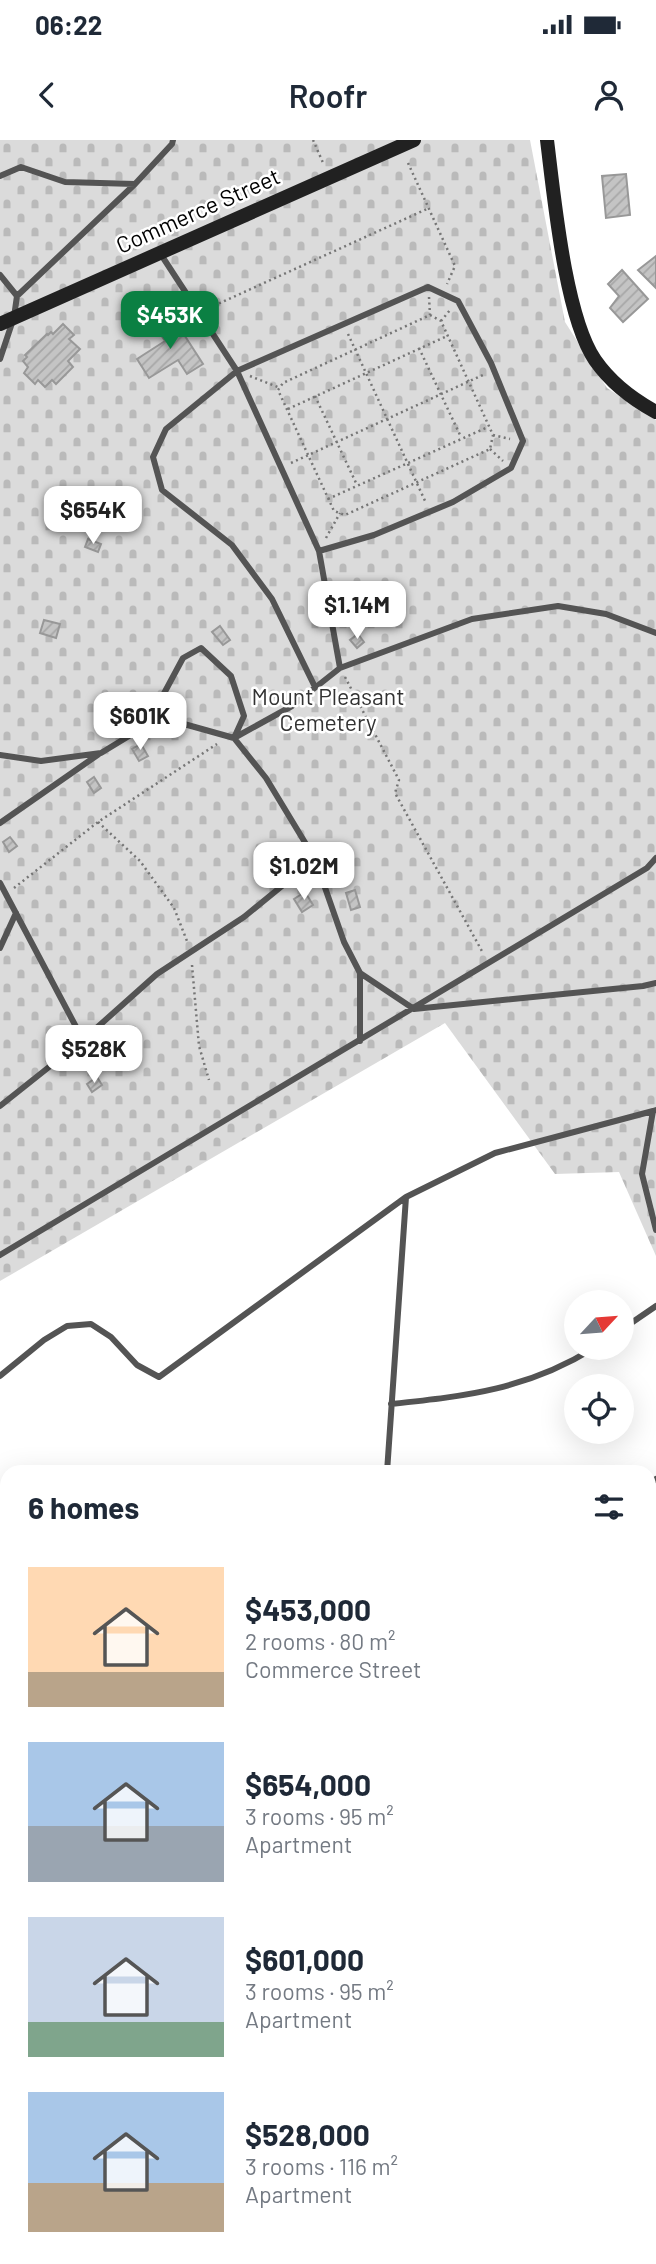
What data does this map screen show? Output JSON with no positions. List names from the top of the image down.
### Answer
{
  "streets": {
    "street": ["Commerce Street"]
  },
  "parks": ["Mount Pleasant Cemetery"],
  "north": "top right",
  "page": {
    "status": "06:22",
    "header": "Roofr",
    "price": [
      "$453K",
      "$654K",
      "$1.14M",
      "$601K",
      "$1.02M",
      "$528K"
    ],
    "heading": "6 homes",
    "list": [
      {
        "name": "$453,000",
        "note": "2 rooms · 80 m² · Commerce Street"
      },
      {
        "name": "$654,000",
        "note": "3 rooms · 95 m² · Apartment"
      },
      {
        "name": "$601,000",
        "note": "3 rooms · 95 m² · Apartment"
      },
      {
        "name": "$528,000",
        "note": "3 rooms · 116 m² · Apartment"
      }
    ]
  }
}
